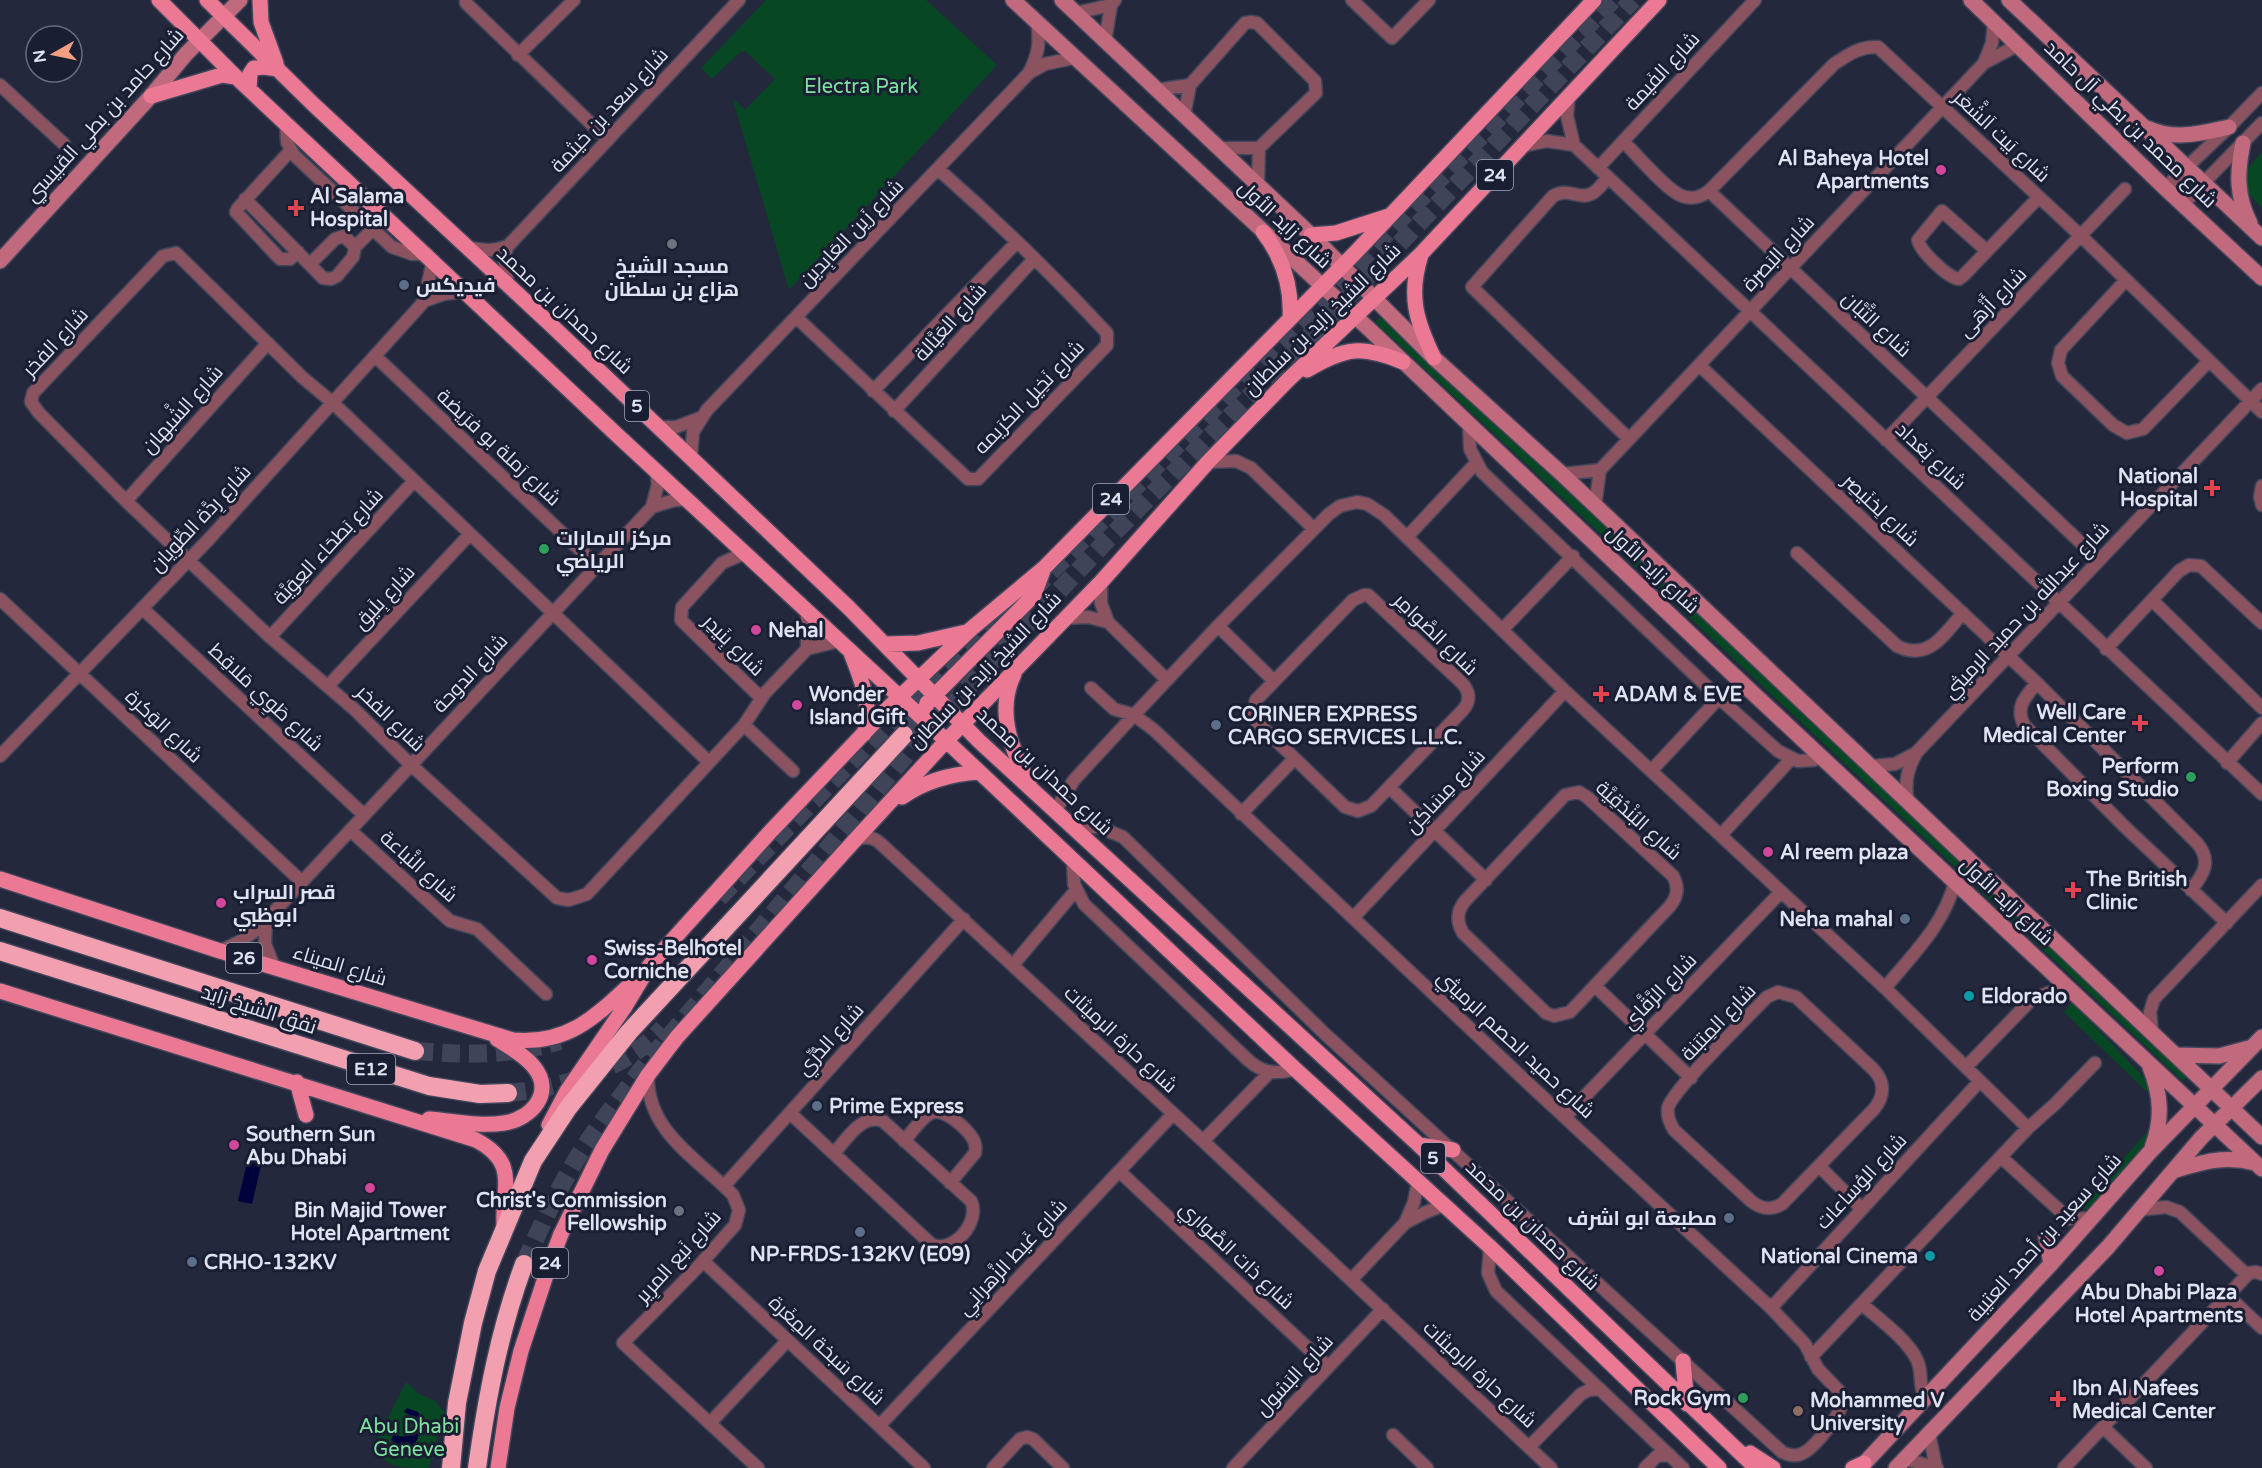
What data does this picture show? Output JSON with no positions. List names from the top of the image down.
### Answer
{
  "streets": {
    "highway": [
      "24",
      "شارع الشيخ زايد بن سلطان",
      "نفق الشيخ زايد",
      "E12"
    ],
    "main road": [
      "شارع حامد بن بطي القبيسي",
      "شارع محمد بن بطي آل حامد",
      "شارع زايد الأول",
      "شارع حمدان بن محمد",
      "5",
      "26",
      "شارع الميناء",
      "شارع سعيد بن أحمد العتيبة"
    ],
    "street": [
      "شارع الفَيمة",
      "شارع سعد بن خيثمة",
      "شارع بَيت اَلشَّعَر",
      "شارع زَين العَابِدين",
      "شارع البَصرة",
      "شارع أَزْهَى",
      "شارع العَيَّالة",
      "شارع التَّبَّان",
      "شارع الفخر",
      "شارع نَخِيل الكرَيمه",
      "شارع الشَّبهان",
      "شارع رَملة بو فرَيضة",
      "شارع بَغداد",
      "شارع لِخنَيصِر",
      "شارع رِدَّة الطِّويان",
      "شارع بَطحَاء العِوَيَّة",
      "شارع بِلَيق",
      "شارع عبدالله بن حميد الرميثي",
      "شارع الصَّوامِر",
      "شارع بِنَيدِر",
      "شارع الدوحة",
      "شارع طَوِي مَلاقِط",
      "شارع الوَكرة",
      "شارع مِسَاكِن",
      "شارع البُنْدُقِيَّة",
      "شارع النَّباعة",
      "شارع الرَّقَّاي",
      "شارع المِتبَنة",
      "شارع الدُّرِّي",
      "شارع حارة الرميثات",
      "شارع حميد الحصم الرميثي",
      "شارع الوُساعات",
      "شارع ذات الصَّواري",
      "شارع نَبع المرِير",
      "شارع غَيط الزَّهرانِي",
      "شارع سَبخة المِغَرة",
      "شارع البَسُول"
    ]
  },
  "crossings": [
    ["شارع الفَيمة", "شارع بَغداد"],
    ["شارع حامد بن بطي القبيسي", "شارع حمدان بن محمد"],
    ["شارع حامد بن بطي القبيسي", "5"],
    ["شارع محمد بن بطي آل حامد", "شارع البَصرة"],
    ["شارع بَيت اَلشَّعَر", "شارع البَصرة"],
    ["شارع بَيت اَلشَّعَر", "شارع أَزْهَى"],
    ["شارع بَيت اَلشَّعَر", "شارع التَّبَّان"],
    ["شارع بَيت اَلشَّعَر", "شارع عبدالله بن حميد الرميثي"],
    ["شارع زايد الأول", "شارع زَين العَابِدين"],
    ["شارع زايد الأول", "شارع الشيخ زايد بن سلطان"],
    ["شارع زايد الأول", "شارع عبدالله بن حميد الرميثي"],
    ["شارع زايد الأول", "شارع سعيد بن أحمد العتيبة"],
    ["شارع زَين العَابِدين", "شارع حمدان بن محمد"],
    ["شارع زَين العَابِدين", "شارع نَخِيل الكرَيمه"],
    ["شارع البَصرة", "شارع التَّبَّان"],
    ["شارع البَصرة", "شارع بَغداد"],
    ["شارع البَصرة", "شارع لِخنَيصِر"],
    ["شارع أَزْهَى", "شارع التَّبَّان"],
    ["شارع أَزْهَى", "شارع بَغداد"],
    ["شارع حمدان بن محمد", "شارع الشيخ زايد بن سلطان"],
    ["شارع حمدان بن محمد", "شارع حميد الحصم الرميثي"],
    ["شارع الشيخ زايد بن سلطان", "5"],
    ["شارع الشيخ زايد بن سلطان", "شارع الميناء"],
    ["شارع الشيخ زايد بن سلطان", "شارع حارة الرميثات"],
    ["شارع الشيخ زايد بن سلطان", "شارع نَبع المرِير"],
    ["شارع العَيَّالة", "شارع نَخِيل الكرَيمه"],
    ["شارع التَّبَّان", "شارع عبدالله بن حميد الرميثي"],
    ["شارع الفخر", "شارع الشَّبهان"],
    ["شارع الفخر", "شارع رِدَّة الطِّويان"],
    ["شارع الفخر", "شارع بَطحَاء العِوَيَّة"],
    ["شارع الفخر", "شارع بِلَيق"],
    ["شارع الفخر", "شارع بِنَيدِر"],
    ["شارع الفخر", "شارع الدوحة"],
    ["5", "شارع رِدَّة الطِّويان"],
    ["5", "شارع بِنَيدِر"],
    ["شارع رَملة بو فرَيضة", "شارع رِدَّة الطِّويان"],
    ["شارع رَملة بو فرَيضة", "شارع الدوحة"],
    ["شارع بَغداد", "شارع عبدالله بن حميد الرميثي"],
    ["شارع لِخنَيصِر", "شارع عبدالله بن حميد الرميثي"],
    ["شارع رِدَّة الطِّويان", "شارع طَوِي مَلاقِط"],
    ["شارع رِدَّة الطِّويان", "شارع الوَكرة"],
    ["شارع الدوحة", "شارع طَوِي مَلاقِط"],
    ["شارع الدوحة", "شارع الوَكرة"],
    ["شارع الدوحة", "شارع النَّباعة"],
    ["شارع الدوحة", "شارع الميناء"],
    ["شارع مِسَاكِن", "شارع حميد الحصم الرميثي"],
    ["شارع الرَّقَّاي", "شارع حميد الحصم الرميثي"],
    ["شارع الدُّرِّي", "شارع حارة الرميثات"],
    ["شارع الدُّرِّي", "شارع نَبع المرِير"],
    ["شارع حارة الرميثات", "شارع غَيط الزَّهرانِي"],
    ["شارع حارة الرميثات", "شارع البَسُول"],
    ["شارع حميد الحصم الرميثي", "شارع الوُساعات"],
    ["شارع ذات الصَّواري", "شارع غَيط الزَّهرانِي"],
    ["شارع ذات الصَّواري", "شارع البَسُول"],
    ["شارع نَبع المرِير", "شارع سَبخة المِغَرة"],
    ["شارع غَيط الزَّهرانِي", "شارع سَبخة المِغَرة"]
  ],
  "parks": ["Electra Park", "Abu Dhabi Geneve"],
  "places": {
    "other": [
      "Al Baheya Hotel Apartments",
      "مسجد الشيخ هزاع بن سلطان",
      "فيديكس",
      "مركز الامارات الرياضي",
      "Nehal",
      "Wonder Island Gift",
      "CORINER EXPRESS CARGO SERVICES L.L.C.",
      "Perform Boxing Studio",
      "Al reem plaza",
      "قصر السراب ابوظبي",
      "Neha mahal",
      "Swiss-Belhotel Corniche",
      "Eldorado",
      "Prime Express",
      "Southern Sun Abu Dhabi",
      "Bin Majid Tower Hotel Apartment",
      "Christ's Commission Fellowship",
      "مطبعة ابو اشرف",
      "NP-FRDS-132KV (E09)",
      "National Cinema",
      "CRHO-132KV",
      "Abu Dhabi Plaza Hotel Apartments",
      "Rock Gym",
      "Mohammed V University"
    ],
    "health": [
      "Al Salama Hospital",
      "National Hospital",
      "ADAM & EVE",
      "Well Care Medical Center",
      "The British Clinic",
      "Ibn Al Nafees Medical Center"
    ]
  },
  "north": "left"
}
